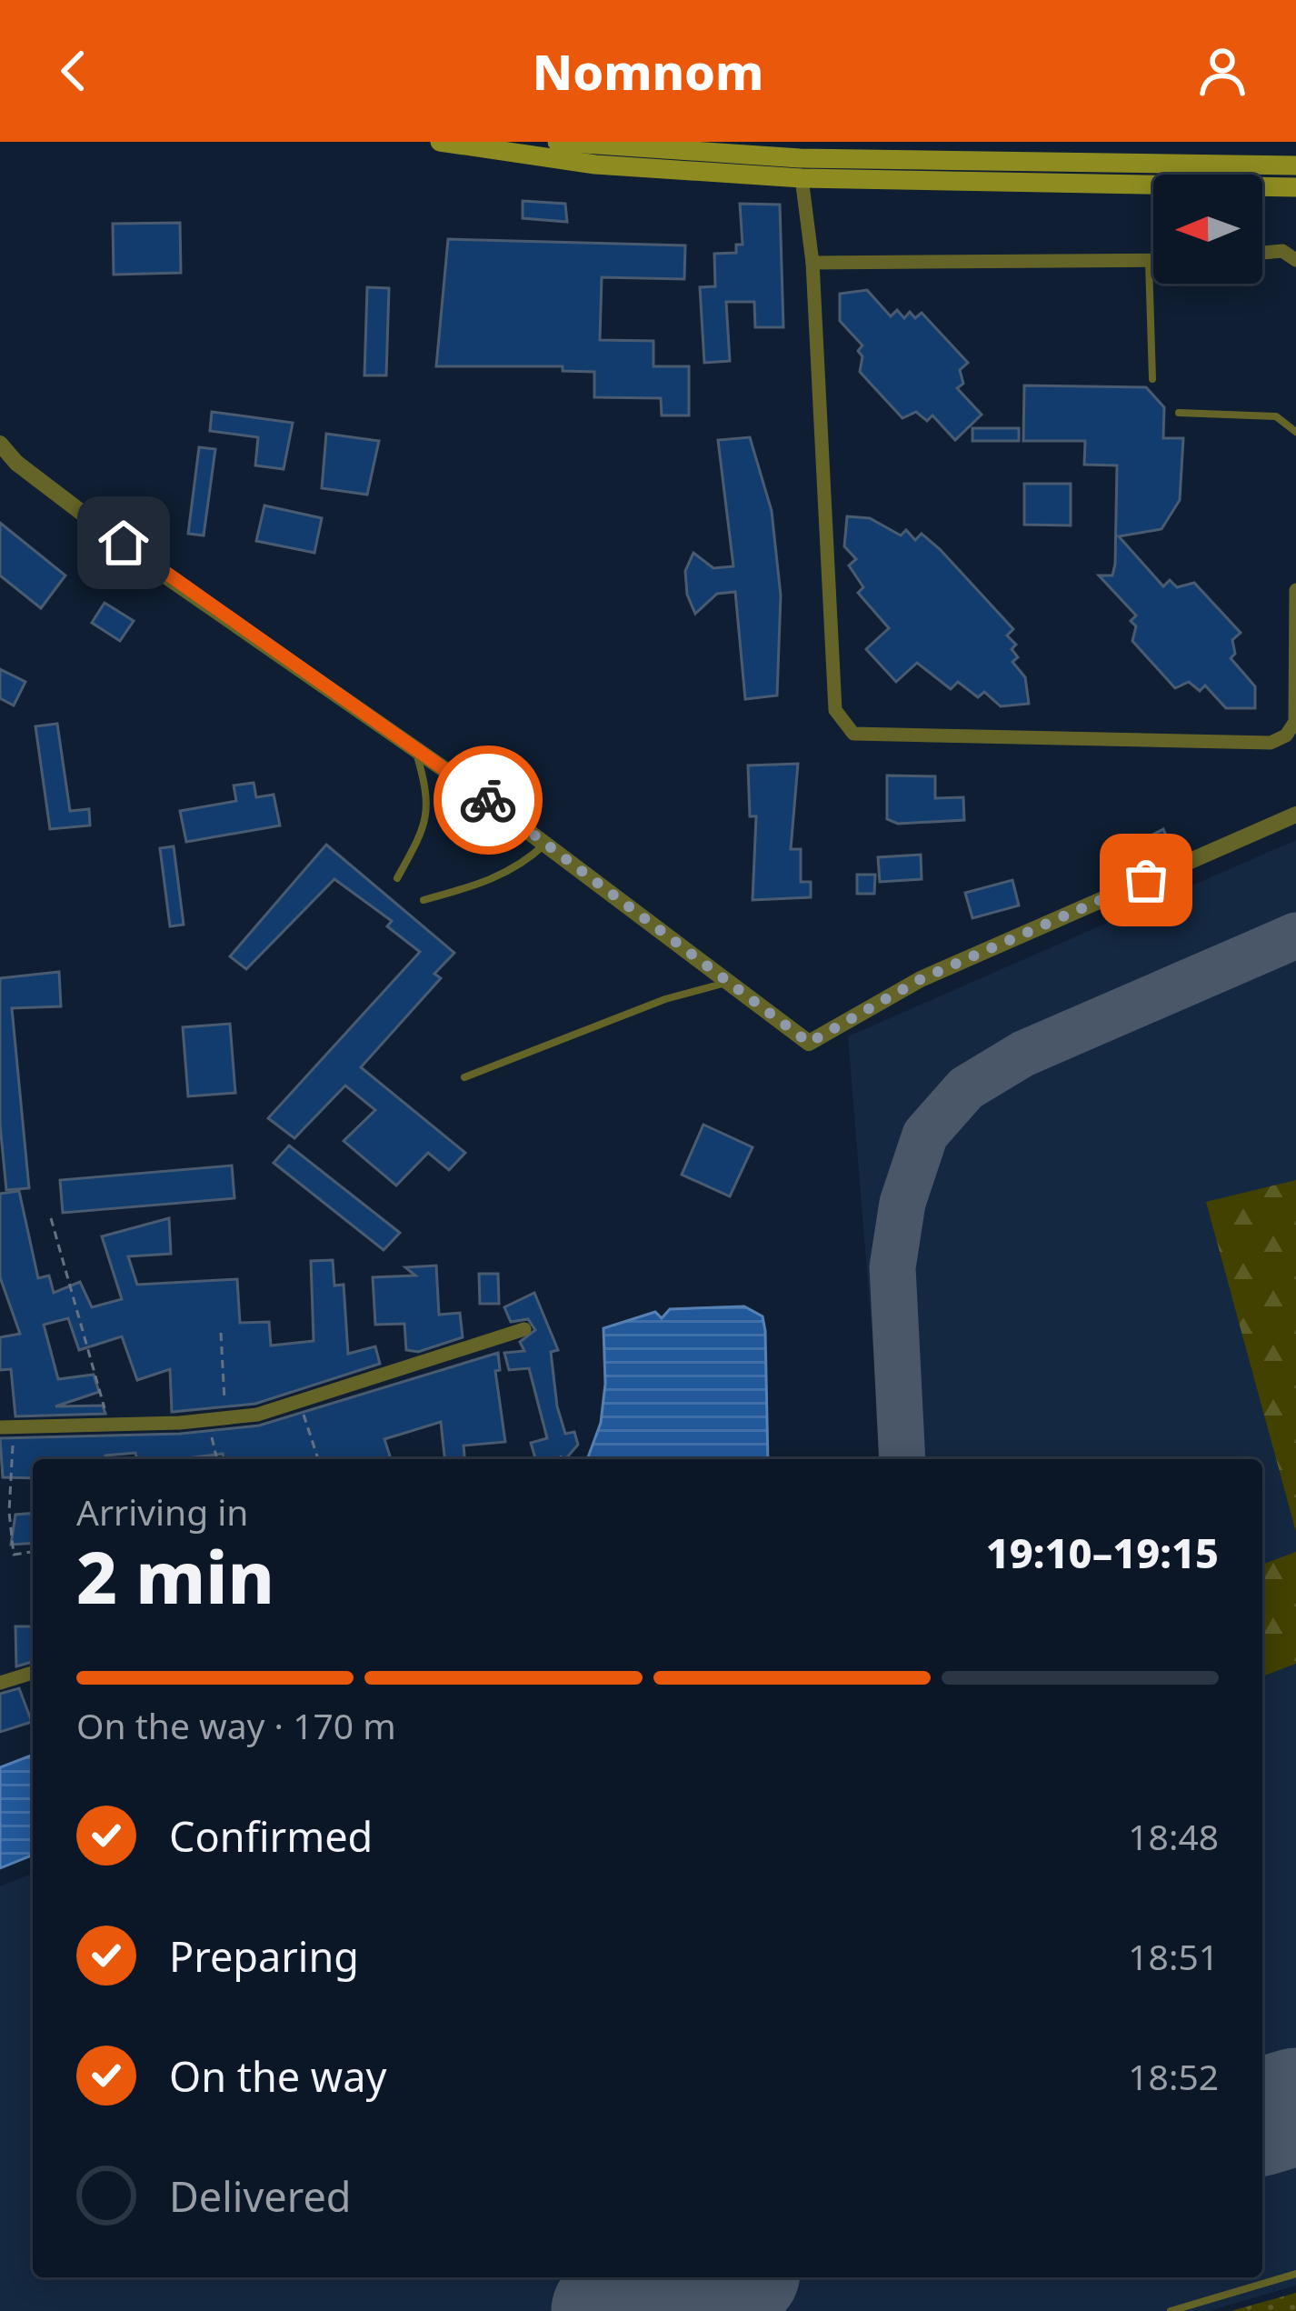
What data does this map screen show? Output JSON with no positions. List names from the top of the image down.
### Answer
{
  "north": "left",
  "page": {
    "header": "Nomnom",
    "heading": ["2 min", "Arriving in", "19:10–19:15"],
    "bar": "On the way · 170 m",
    "list": [
      ["Confirmed", "18:48"],
      ["Preparing", "18:51"],
      ["On the way", "18:52"],
      "Delivered"
    ]
  }
}
